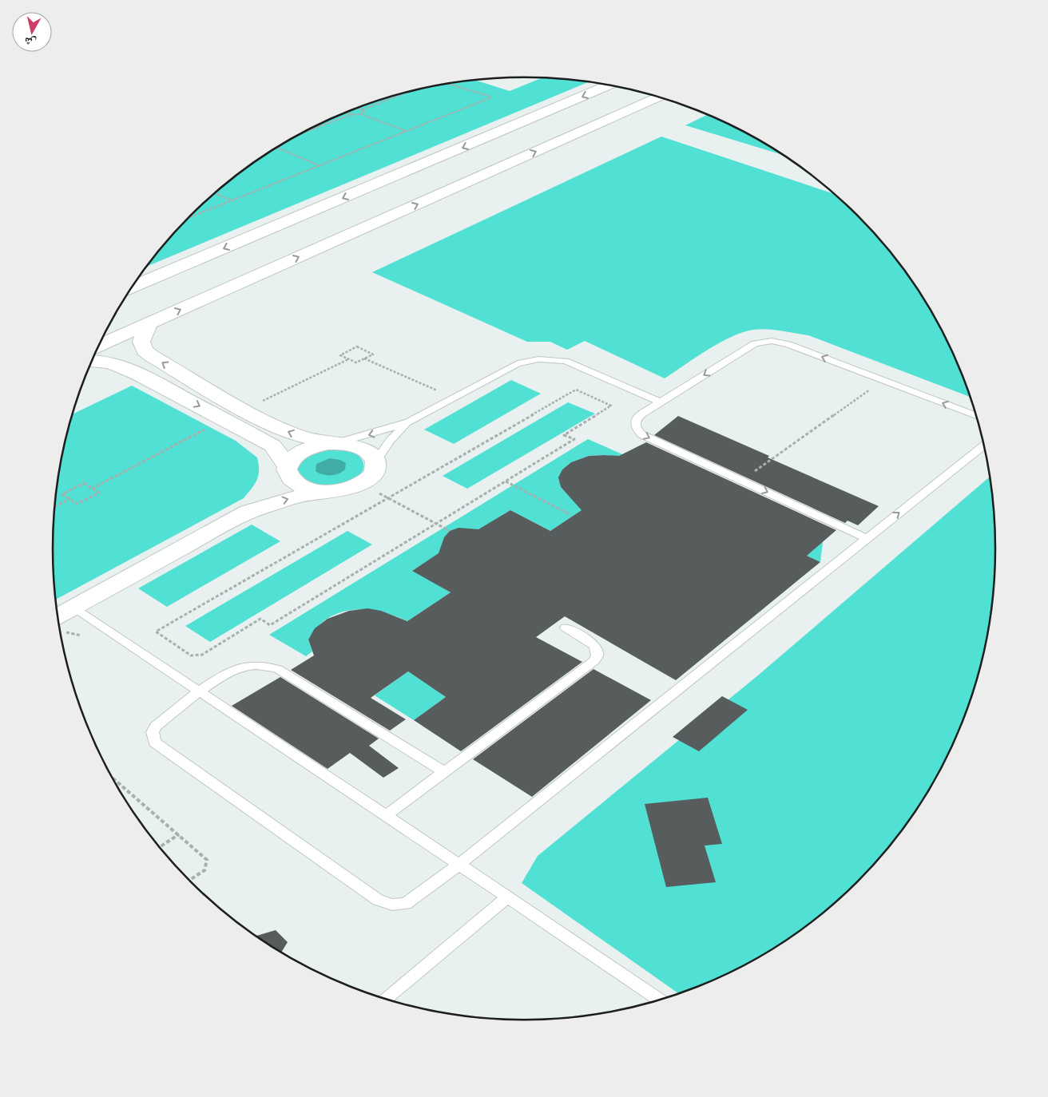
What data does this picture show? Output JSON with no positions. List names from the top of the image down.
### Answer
{
  "north": "bottom"
}
